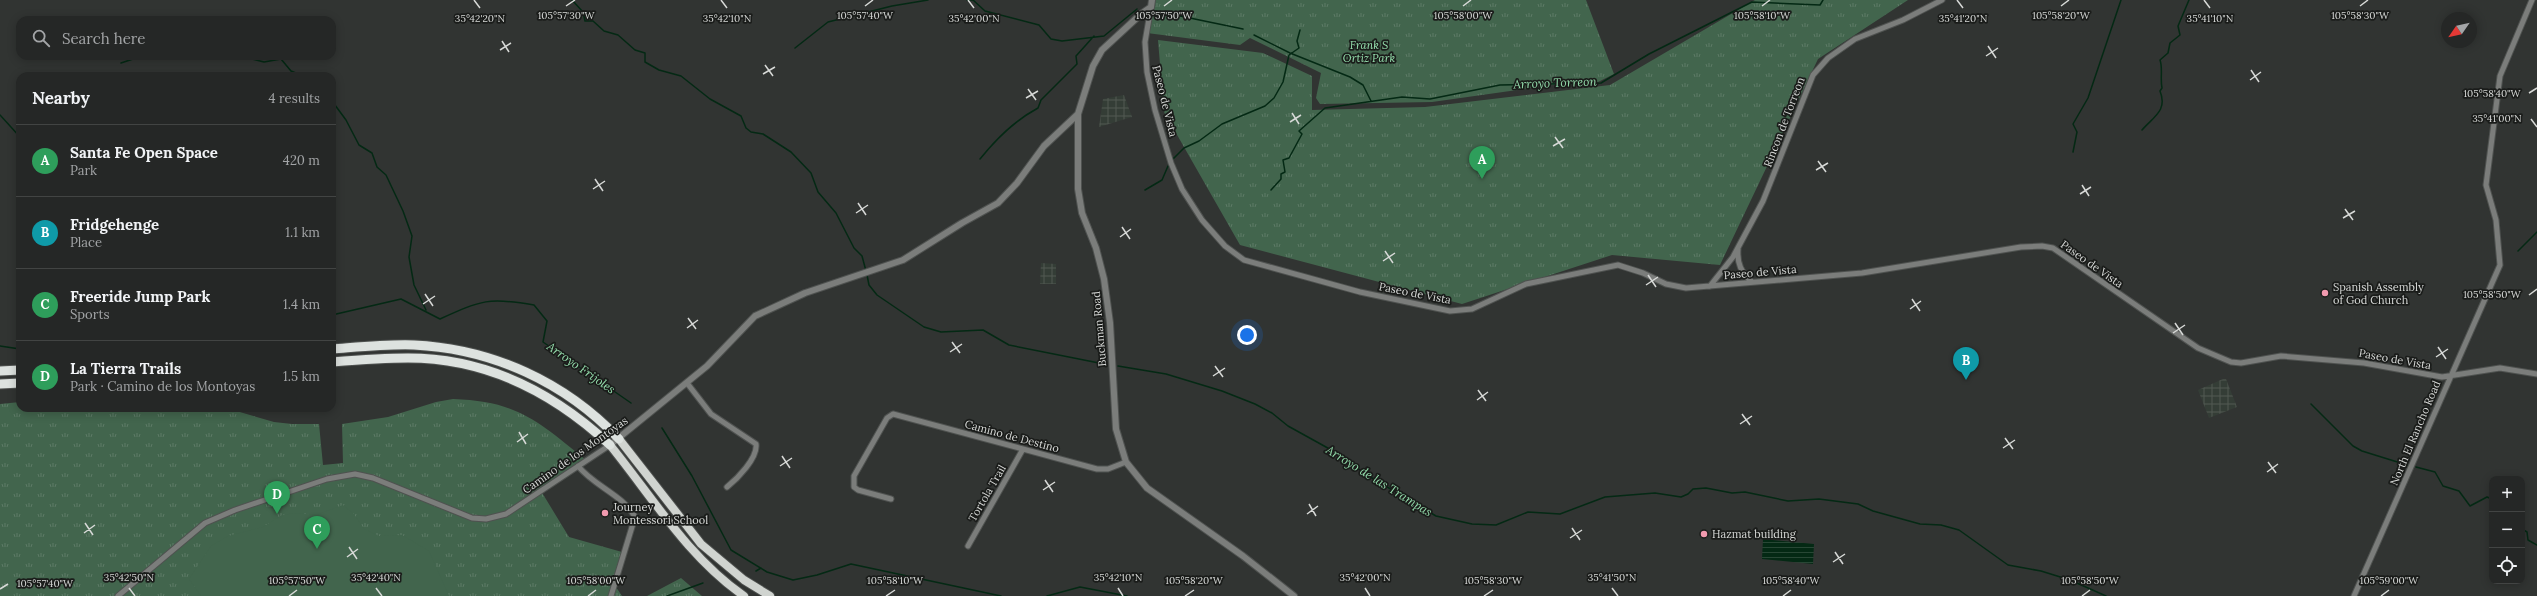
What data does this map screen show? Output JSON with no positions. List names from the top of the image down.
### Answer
{
  "streets": {
    "street": [
      "Paseo de Vista",
      "Rincon de Torreon",
      "Buckman Road",
      "North El Rancho Road",
      "Camino de Destino",
      "Camino de los Montoyas",
      "Tortola Trail"
    ]
  },
  "crossings": [
    ["Paseo de Vista", "Rincon de Torreon"],
    ["Paseo de Vista", "Buckman Road"],
    ["Paseo de Vista", "North El Rancho Road"],
    ["Buckman Road", "Camino de Destino"],
    ["Buckman Road", "Camino de los Montoyas"],
    ["Camino de Destino", "Tortola Trail"]
  ],
  "water": ["Arroyo Torreon", "Arroyo Frijoles", "Arroyo de las Trampas"],
  "parks": ["Frank S Ortiz Park"],
  "places": ["Spanish Assembly of God Church", "Journey Montessori School", "Hazmat building"],
  "north": "bottom left",
  "page": {
    "search": "Search here",
    "heading": ["Nearby", "4 results"],
    "list": [
      {
        "mark": "A",
        "name": "Santa Fe Open Space",
        "note": "Park",
        "value": "420 m"
      },
      {
        "mark": "B",
        "name": "Fridgehenge",
        "note": "Place",
        "value": "1.1 km"
      },
      {
        "mark": "C",
        "name": "Freeride Jump Park",
        "note": "Sports",
        "value": "1.4 km"
      },
      {
        "mark": "D",
        "name": "La Tierra Trails",
        "note": "Park · Camino de los Montoyas",
        "value": "1.5 km"
      }
    ],
    "pins": [
      "A",
      "B",
      "D",
      "C"
    ],
    "map_buttons": ["+", "−"]
  },
  "coordinates": [
    "105°57'30\"W",
    "105°57'40\"W",
    "105°57'50\"W",
    "105°58'00\"W",
    "105°58'10\"W",
    "105°58'20\"W",
    "105°58'30\"W",
    "35°42'20\"N",
    "35°42'10\"N",
    "35°42'00\"N",
    "35°41'20\"N",
    "35°41'10\"N",
    "105°58'40\"W",
    "35°41'00\"N",
    "105°58'50\"W",
    "35°42'50\"N",
    "35°42'40\"N",
    "35°41'50\"N",
    "105°59'00\"W"
  ]
}
